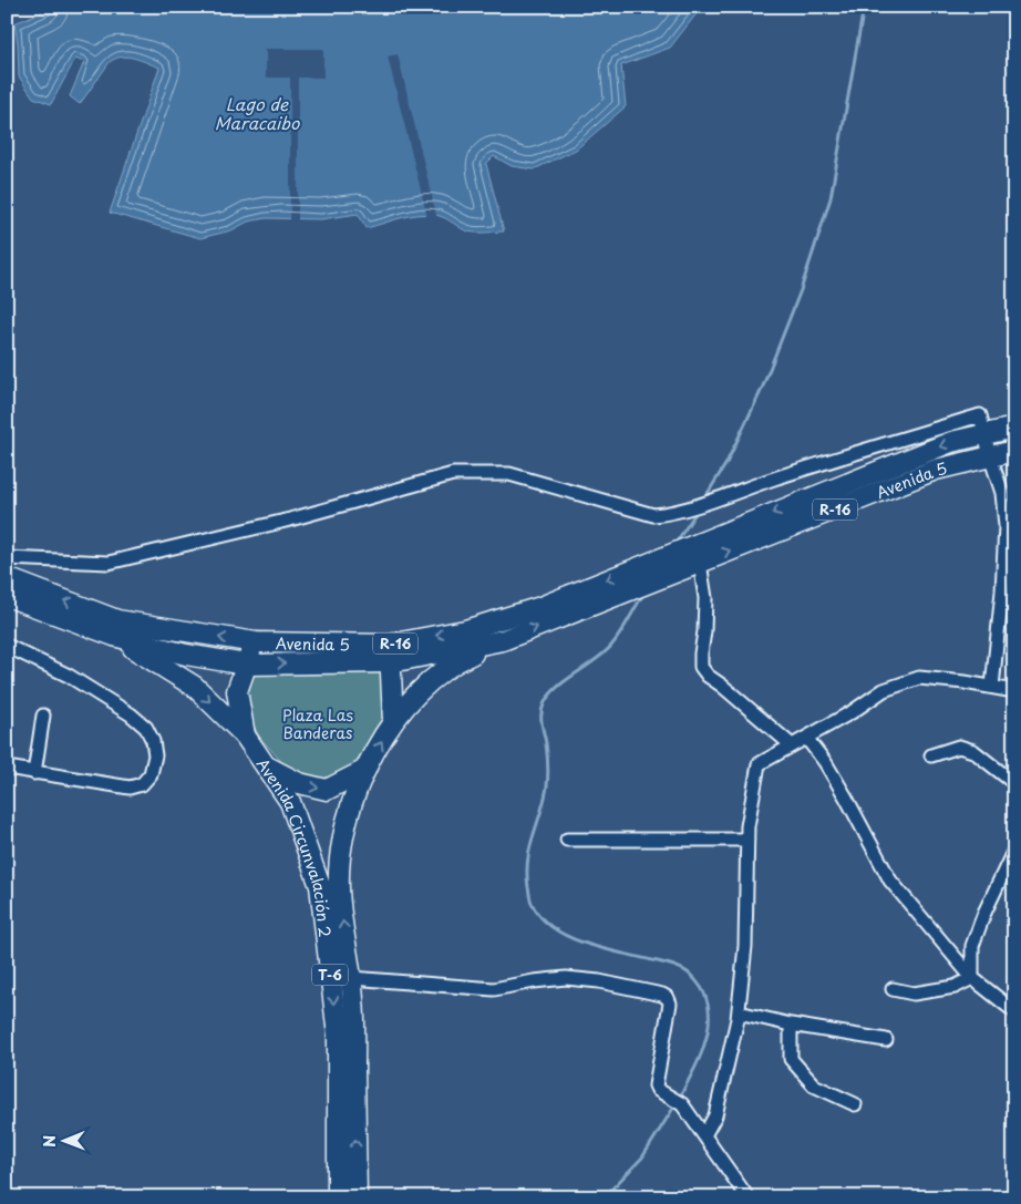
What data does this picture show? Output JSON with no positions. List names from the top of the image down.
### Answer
{
  "streets": {
    "main road": [
      "Avenida 5",
      "R-16",
      "Avenida Circunvalación 2",
      "T-6"
    ]
  },
  "crossings": [
    ["Avenida 5", "R-16"],
    ["Avenida 5", "Avenida Circunvalación 2"],
    ["Avenida 5", "T-6"],
    ["R-16", "Avenida Circunvalación 2"],
    ["Avenida Circunvalación 2", "T-6"]
  ],
  "water": ["Lago de Maracaibo"],
  "parks": ["Plaza Las Banderas"],
  "north": "left"
}
